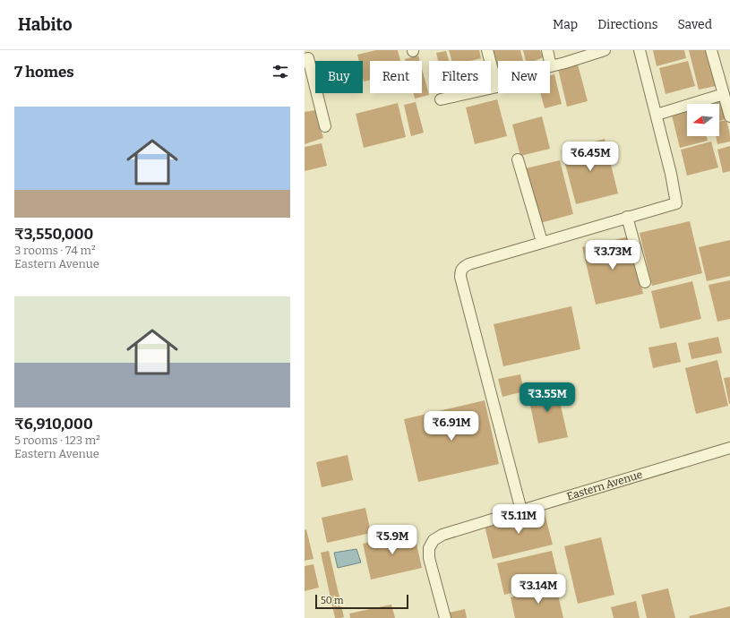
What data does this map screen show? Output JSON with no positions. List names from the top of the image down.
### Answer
{
  "streets": {
    "street": ["Eastern Avenue"]
  },
  "scale_bar": "50 m",
  "north": "left",
  "page": {
    "header": "Habito",
    "nav": ["Map", "Directions", "Saved"],
    "heading": "7 homes",
    "chip": [
      "Buy",
      "Rent",
      "Filters",
      "New"
    ],
    "list": [
      {
        "name": "₹3,550,000",
        "note": "3 rooms · 74 m² · Eastern Avenue"
      },
      {
        "name": "₹6,910,000",
        "note": "5 rooms · 123 m² · Eastern Avenue"
      }
    ],
    "price": [
      "₹6.45M",
      "₹3.73M",
      "₹3.55M",
      "₹6.91M",
      "₹5.11M",
      "₹5.9M",
      "₹3.14M"
    ],
    "scale": "50 m"
  }
}
